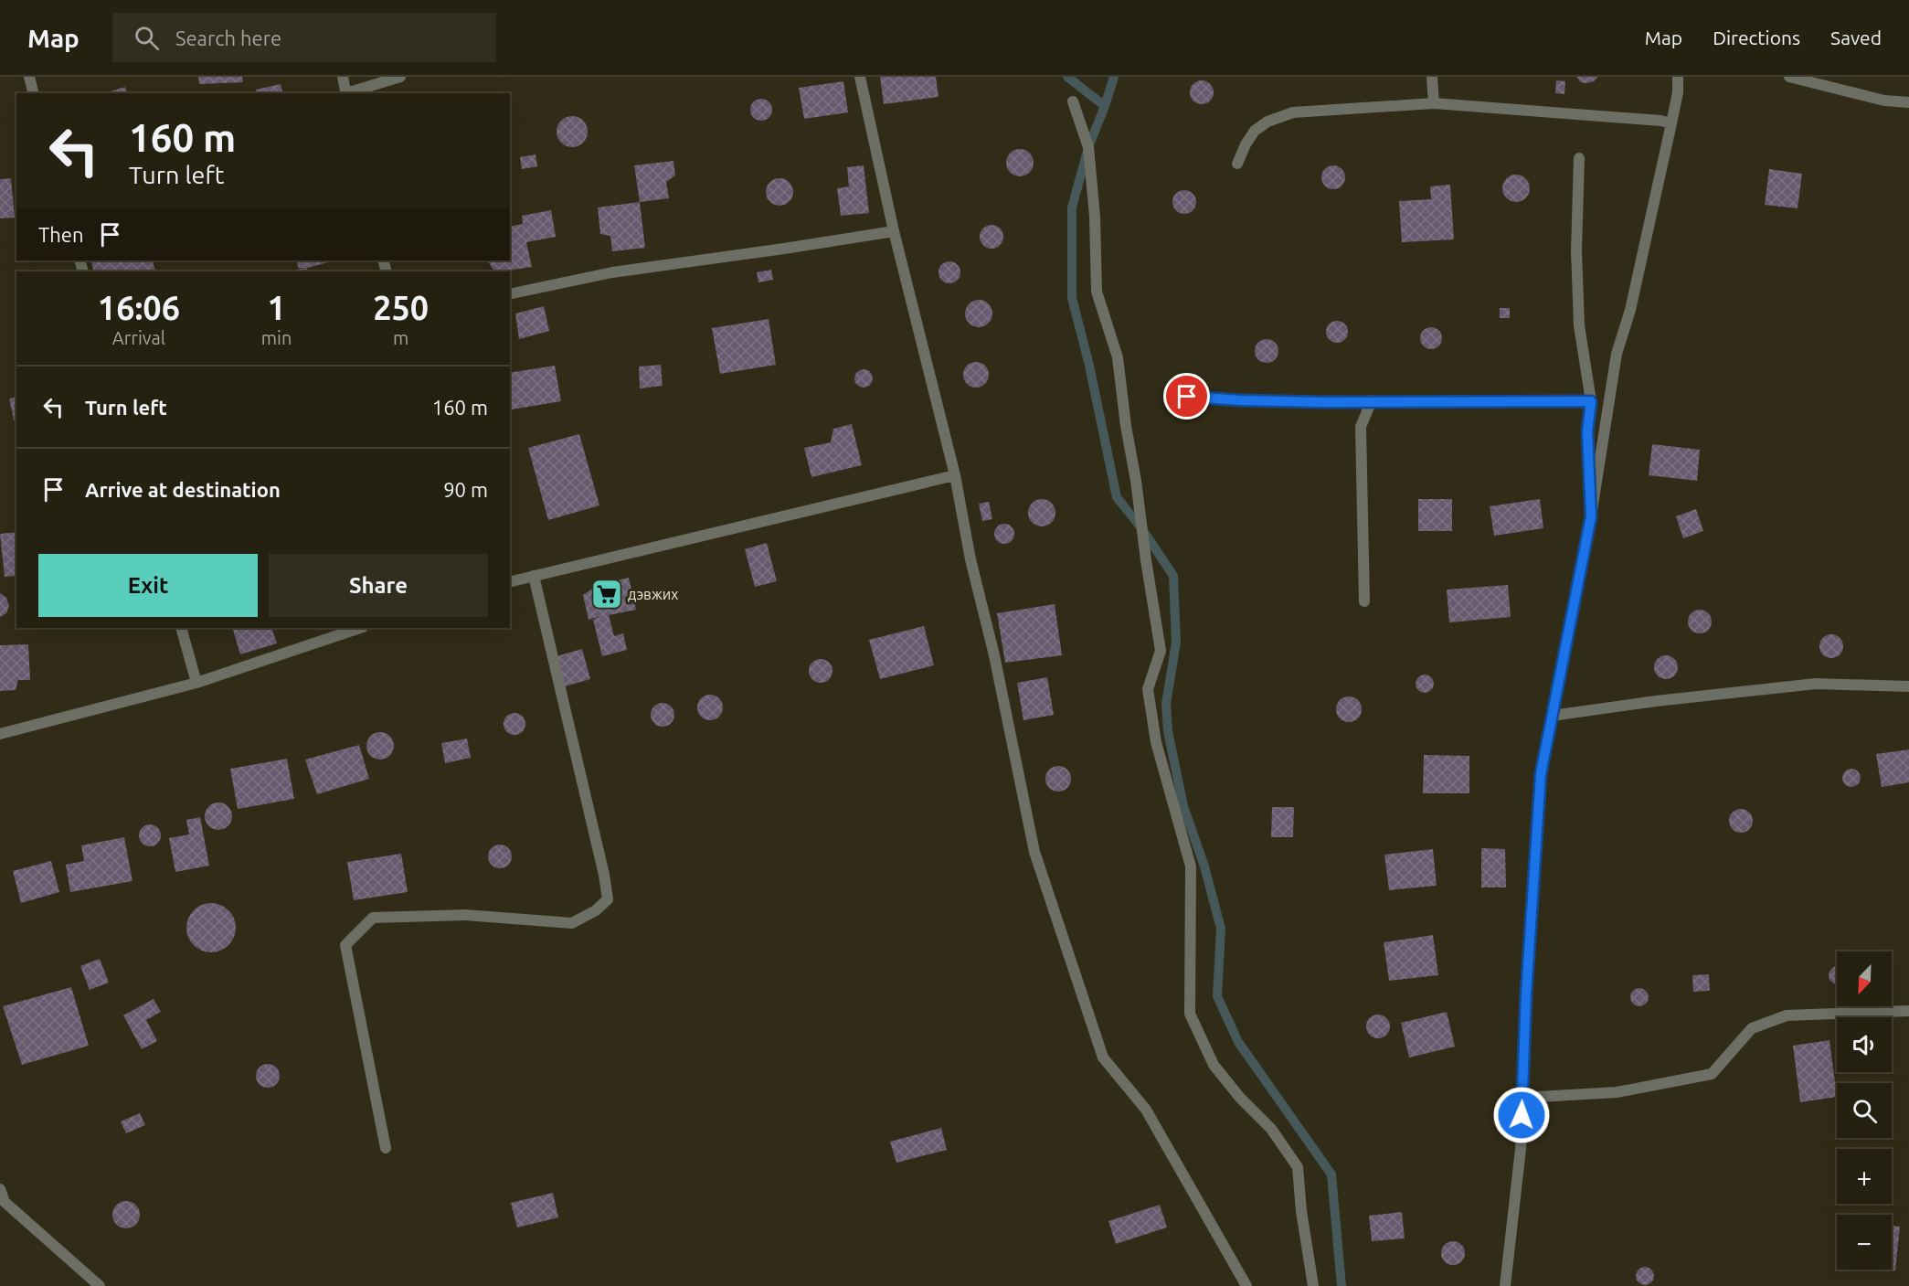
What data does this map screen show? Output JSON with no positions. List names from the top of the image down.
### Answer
{
  "places": {
    "supermarket": ["дэвжих"]
  },
  "north": "bottom left",
  "page": {
    "header": "Map",
    "search": "Search here",
    "nav": ["Map", "Directions", "Saved"],
    "turn": ["160 m", "Turn left"],
    "then": "Then",
    "eta": [
      "16:06",
      "Arrival",
      "1",
      "min",
      "250",
      "m"
    ],
    "list": [
      {
        "name": "Turn left",
        "value": "160 m"
      },
      {
        "name": "Arrive at destination",
        "value": "90 m"
      }
    ],
    "buttons": ["Exit", "Share"],
    "map_buttons": ["+", "−"]
  }
}
